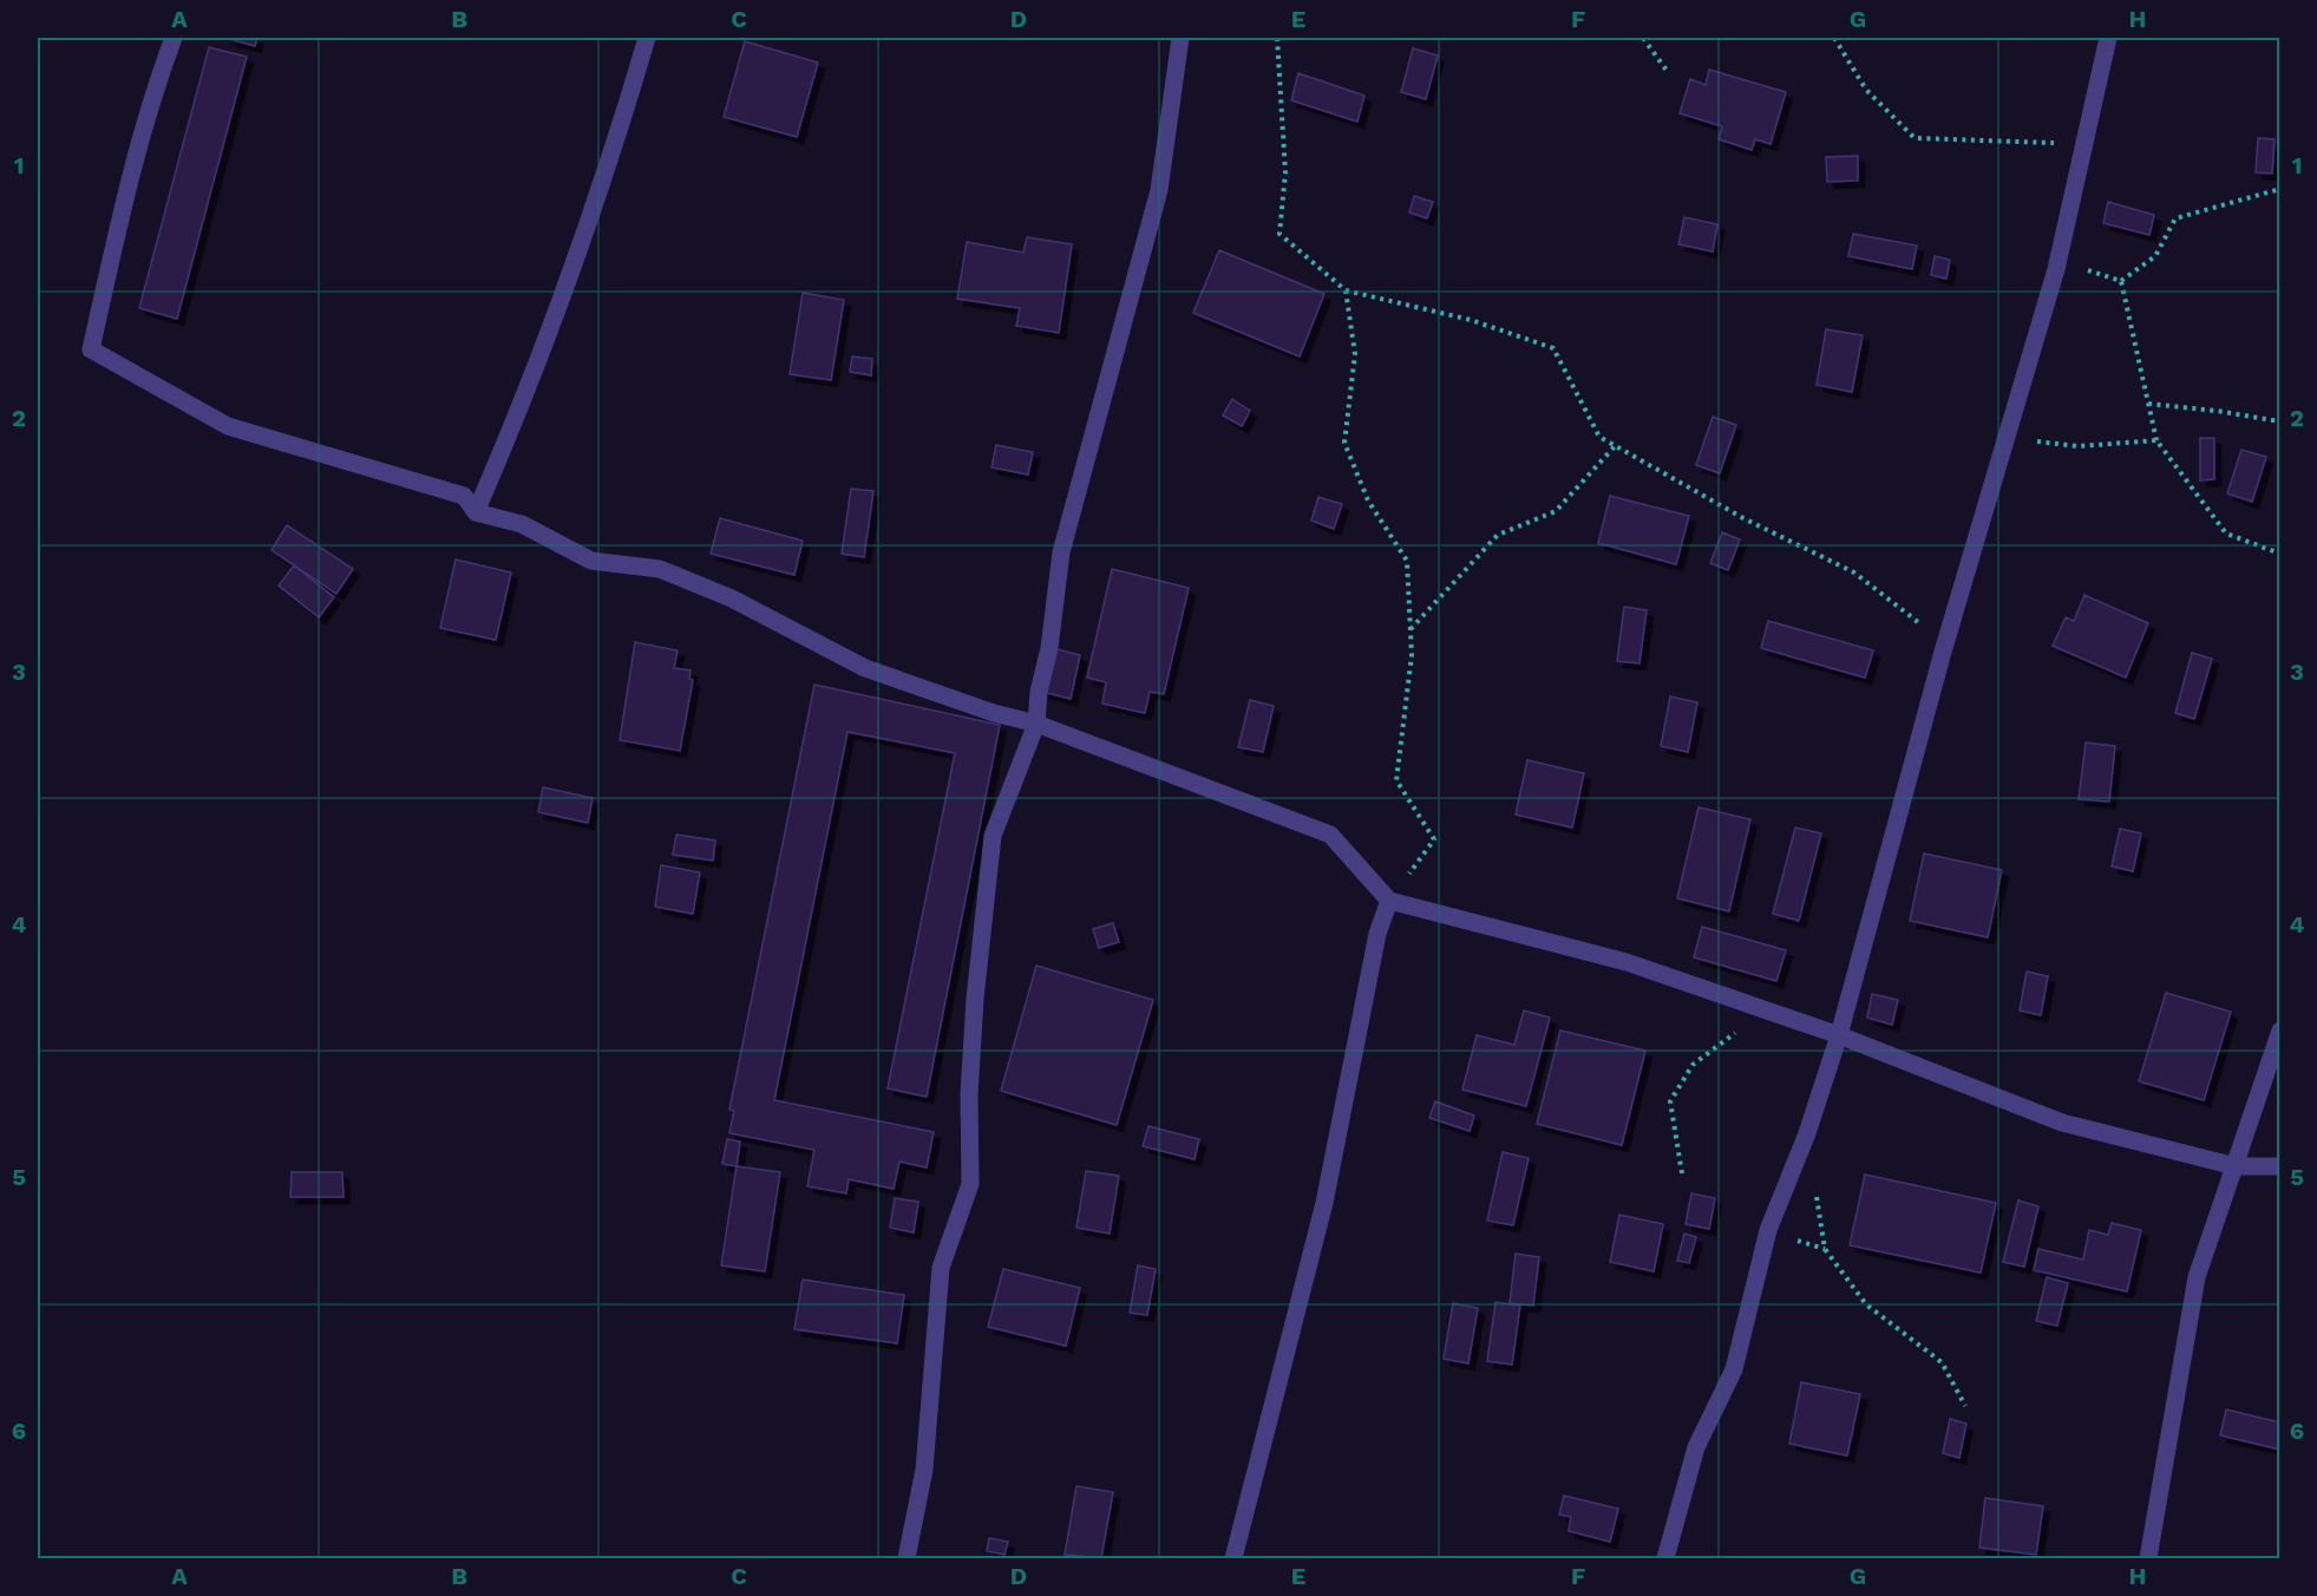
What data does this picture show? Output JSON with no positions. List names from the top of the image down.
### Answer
{
  "grid": {
    "columns": [
      "A",
      "B",
      "C",
      "D",
      "E",
      "F",
      "G",
      "H"
    ],
    "rows": [
      "1",
      "2",
      "3",
      "4",
      "5",
      "6"
    ]
  }
}
